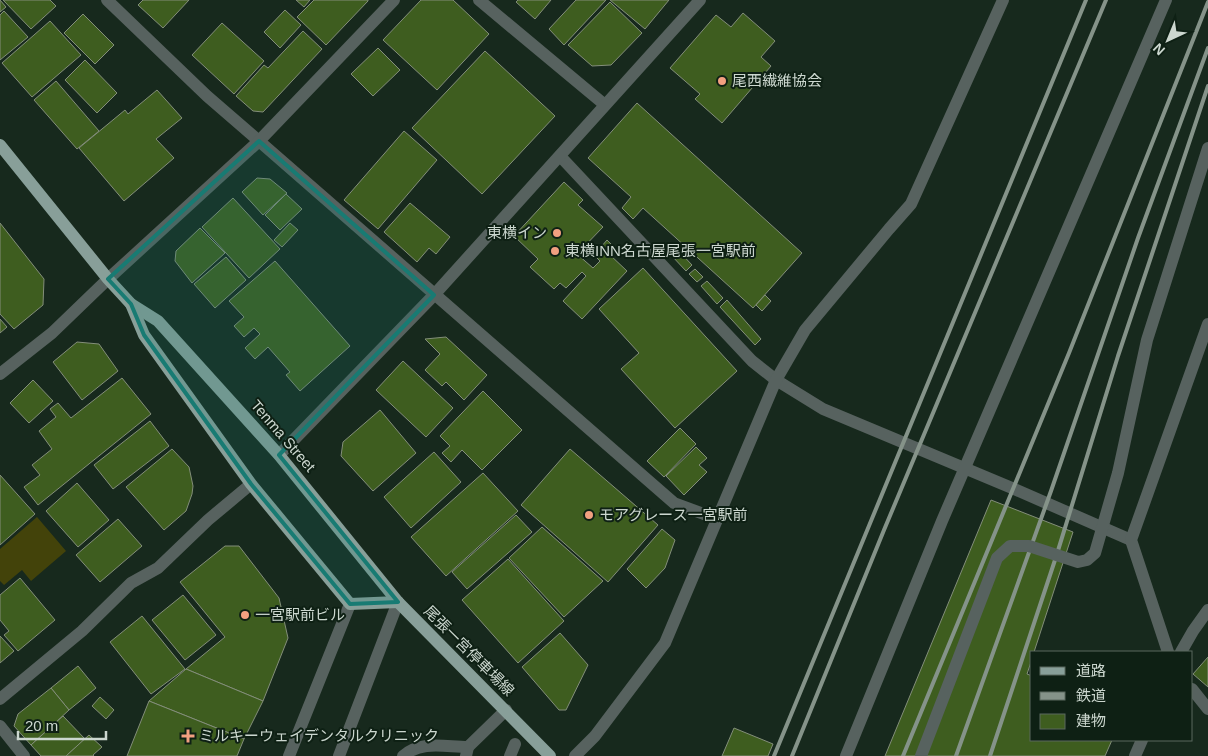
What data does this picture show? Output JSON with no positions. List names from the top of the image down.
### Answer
{
  "streets": {
    "main road": ["Tenma Street", "尾張一宮停車場線"]
  },
  "crossings": [
    ["Tenma Street", "尾張一宮停車場線"]
  ],
  "places": {
    "other": [
      "尾西繊維協会",
      "東横イン",
      "東横INN名古屋尾張一宮駅前",
      "モアグレース一宮駅前",
      "一宮駅前ビル"
    ],
    "health": ["ミルキーウェイデンタルクリニック"]
  },
  "legend": ["道路", "鉄道", "建物"],
  "scale_bar": "20 m",
  "north": "bottom left"
}
